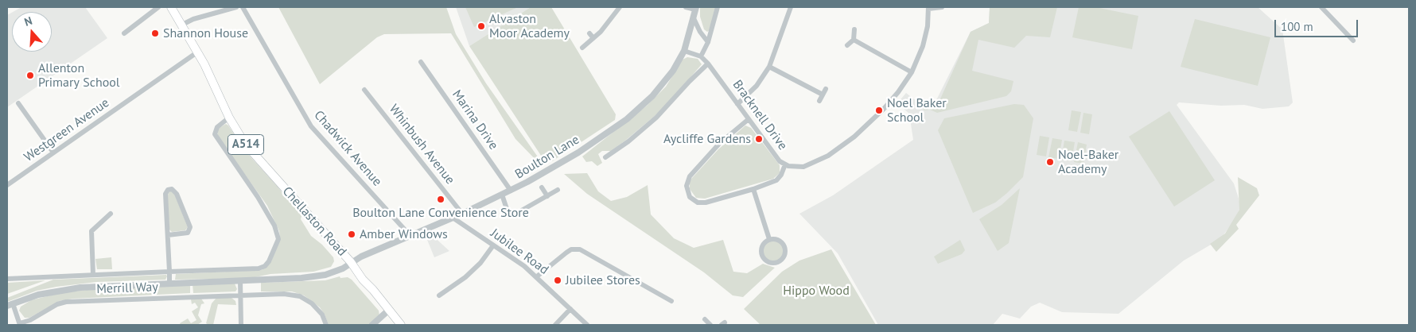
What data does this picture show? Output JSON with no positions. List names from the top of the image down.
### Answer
{
  "streets": {
    "main road": ["A514", "Chellaston Road"],
    "street": [
      "Bracknell Drive",
      "Marina Drive",
      "Westgreen Avenue",
      "Whinbush Avenue",
      "Chadwick Avenue",
      "Boulton Lane",
      "Jubilee Road",
      "Merrill Way"
    ]
  },
  "crossings": [
    ["Marina Drive", "Boulton Lane"],
    ["Westgreen Avenue", "Chellaston Road"],
    ["Whinbush Avenue", "Boulton Lane"],
    ["Chadwick Avenue", "Boulton Lane"],
    ["Boulton Lane", "Chellaston Road"],
    ["Boulton Lane", "Jubilee Road"],
    ["Boulton Lane", "Merrill Way"],
    ["Chellaston Road", "Merrill Way"]
  ],
  "parks": ["Hippo Wood"],
  "places": [
    "Alvaston Moor Academy",
    "Shannon House",
    "Allenton Primary School",
    "Noel Baker School",
    "Aycliffe Gardens",
    "Noel-Baker Academy",
    "Boulton Lane Convenience Store",
    "Amber Windows",
    "Jubilee Stores"
  ],
  "scale_bar": "100 m",
  "north": "top"
}
